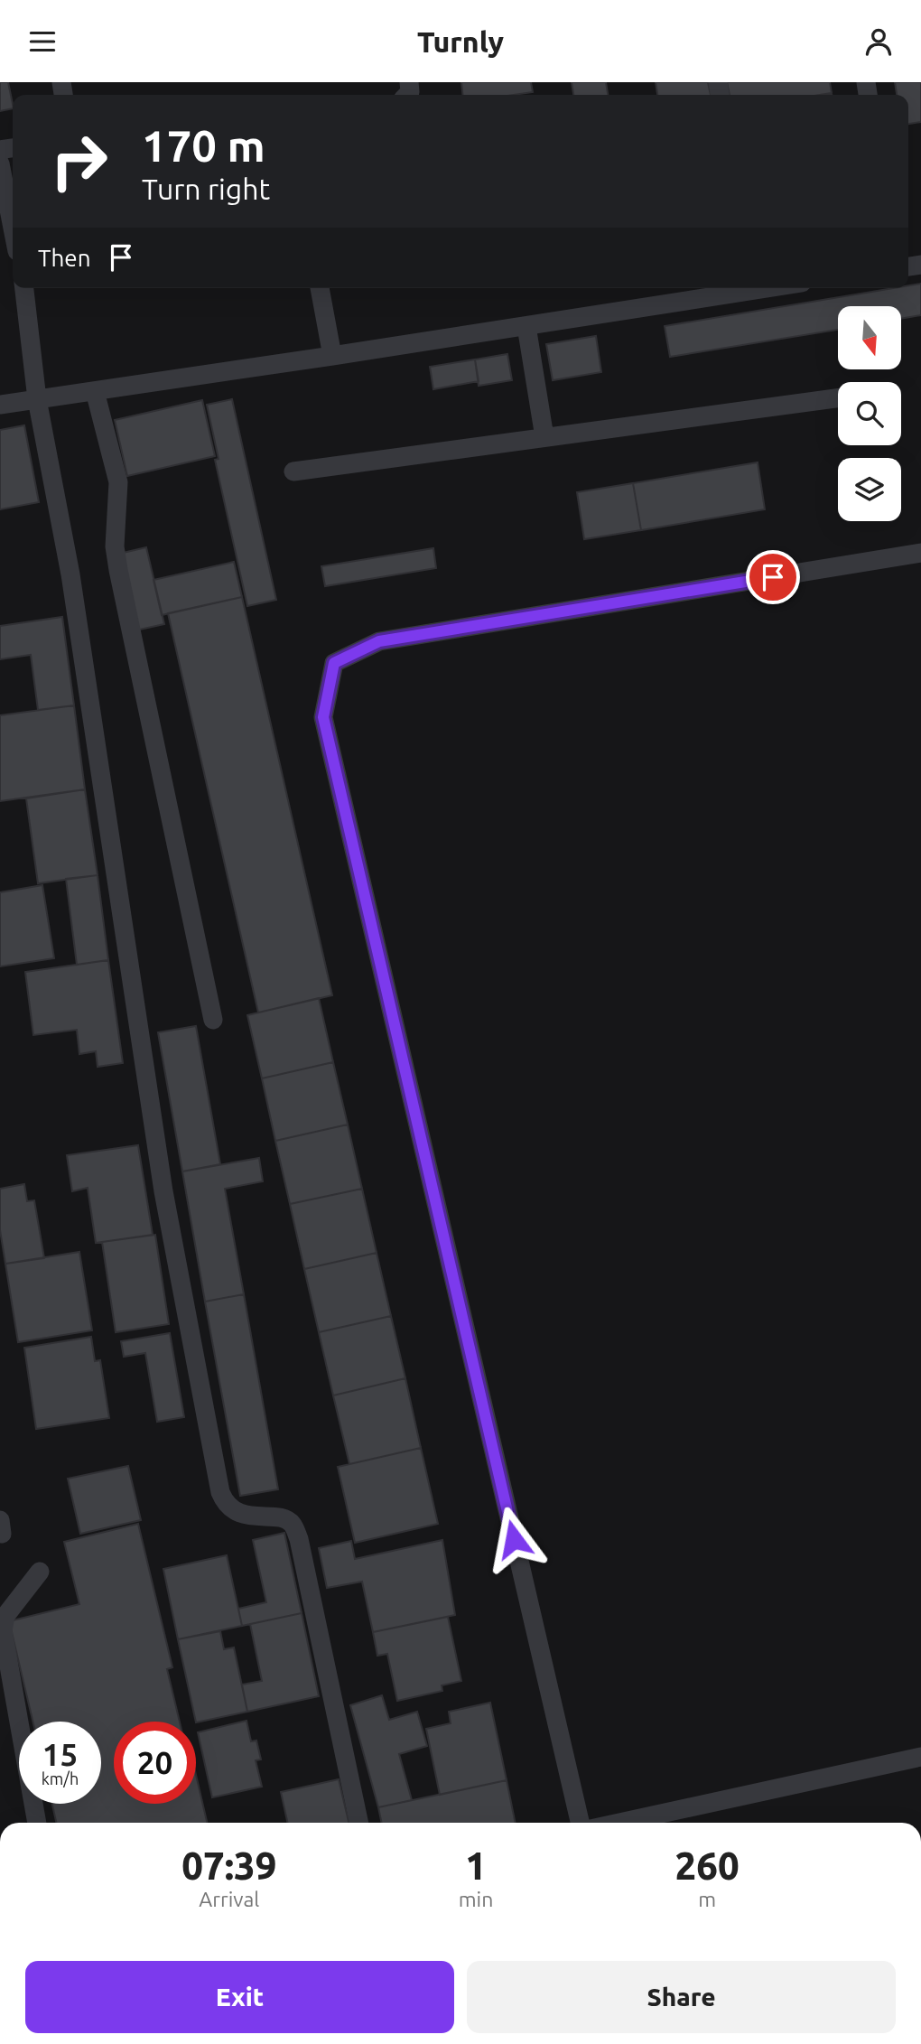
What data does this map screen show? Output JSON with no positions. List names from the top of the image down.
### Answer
{
  "north": "bottom",
  "page": {
    "header": "Turnly",
    "turn": ["170 m", "Turn right"],
    "then": "Then",
    "speed": "15 km/h",
    "limit": "20",
    "eta": [
      "07:39",
      "Arrival",
      "1",
      "min",
      "260",
      "m"
    ],
    "buttons": ["Exit", "Share"]
  }
}
